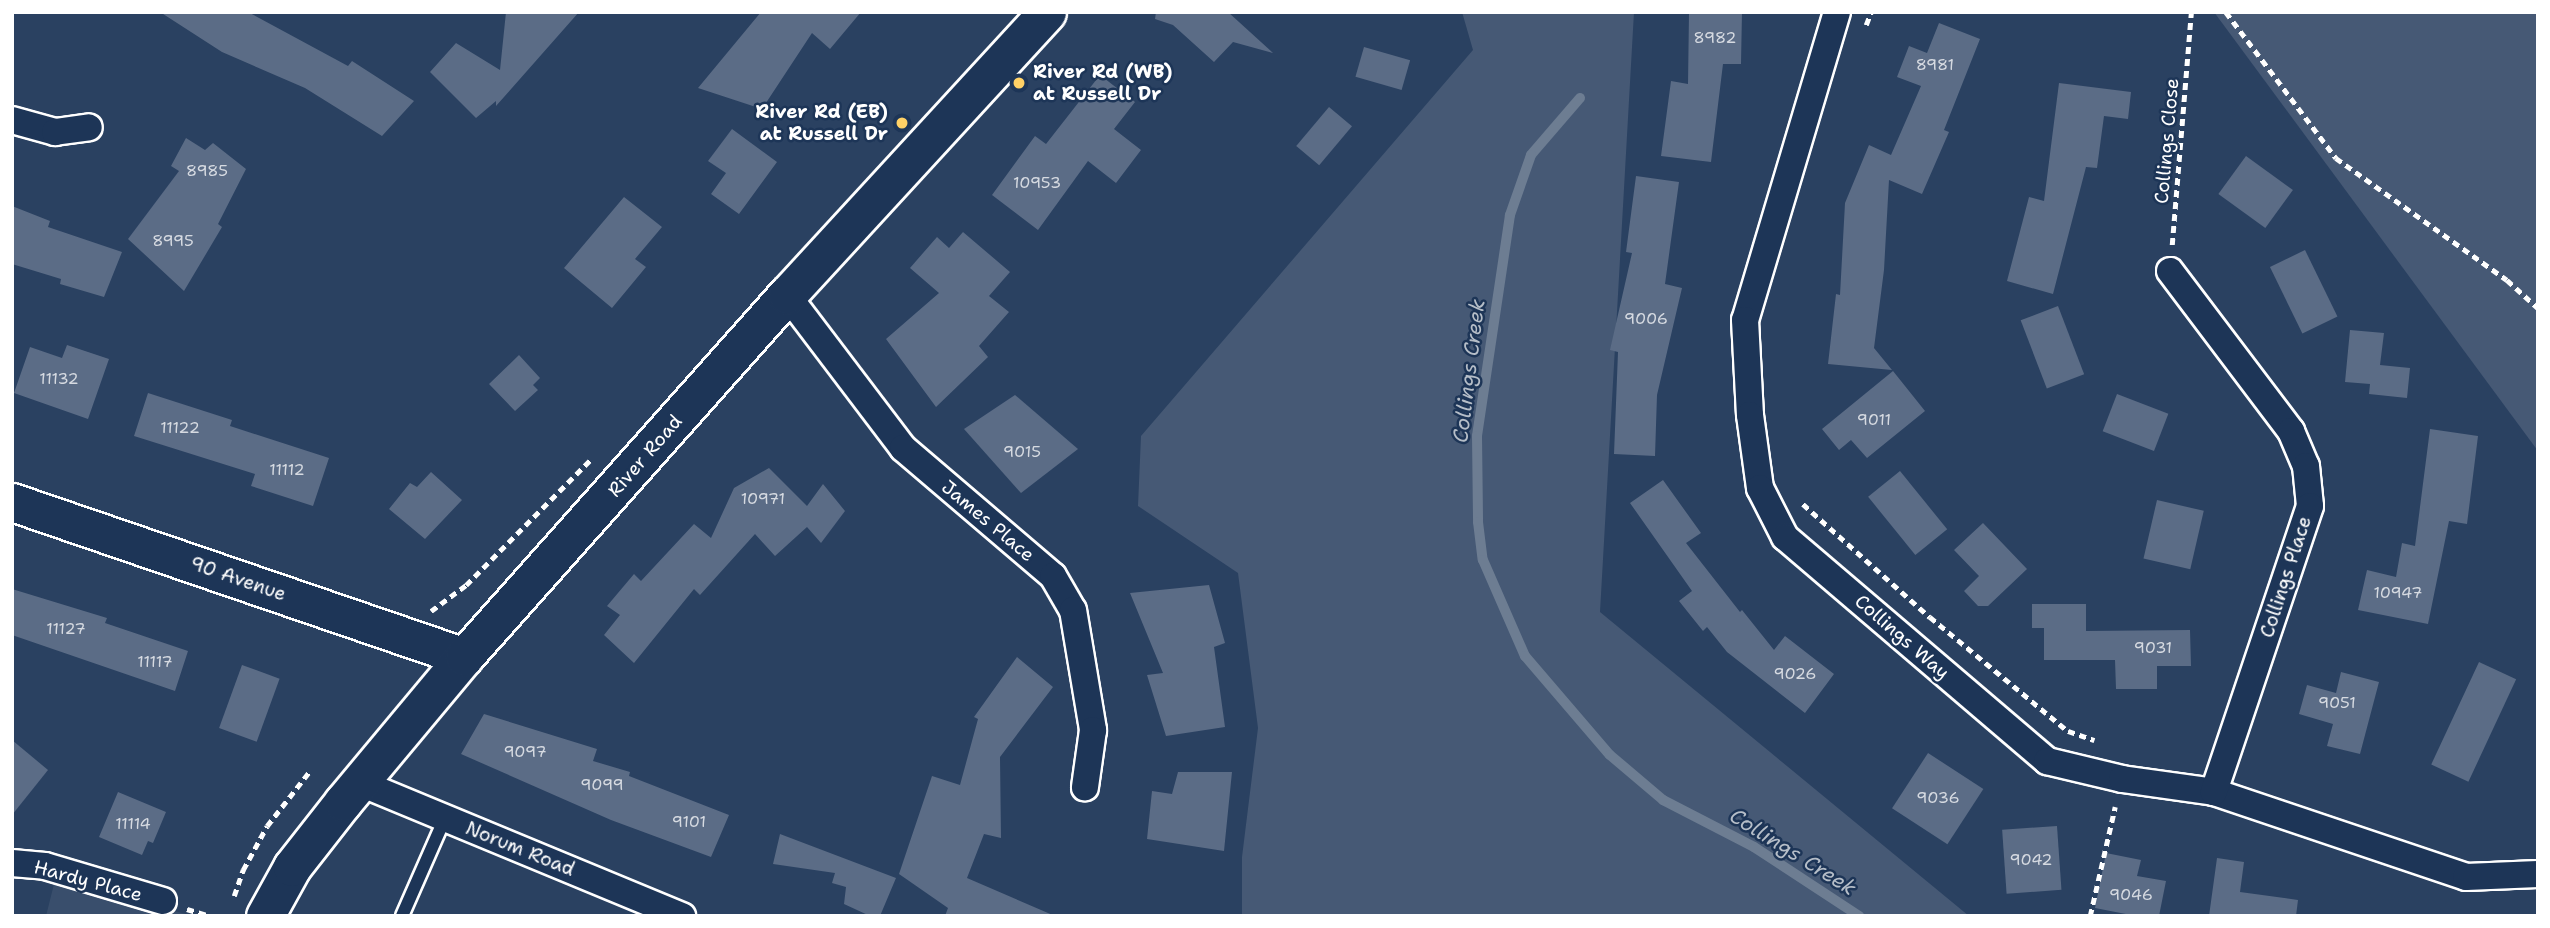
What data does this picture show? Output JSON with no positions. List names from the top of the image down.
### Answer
{
  "streets": {
    "street": [
      "River Road",
      "James Place",
      "Collings Place",
      "90 Avenue",
      "Collings Way",
      "Norum Road",
      "Hardy Place"
    ],
    "path": ["Collings Close"]
  },
  "crossings": [
    ["Collings Close", "Collings Place"],
    ["River Road", "James Place"],
    ["River Road", "90 Avenue"],
    ["River Road", "Norum Road"],
    ["Collings Place", "Collings Way"]
  ],
  "water": ["Collings Creek"],
  "places": ["River Rd (WB) at Russell Dr", "River Rd (EB) at Russell Dr"],
  "house_numbers": [
    "8982",
    "8981",
    "8985",
    "10953",
    "8995",
    "9006",
    "11132",
    "9011",
    "11122",
    "9015",
    "11112",
    "10971",
    "10947",
    "11127",
    "9031",
    "11117",
    "9026",
    "9051",
    "9097",
    "9099",
    "9036",
    "9101",
    "11114",
    "9042",
    "9046"
  ]
}
